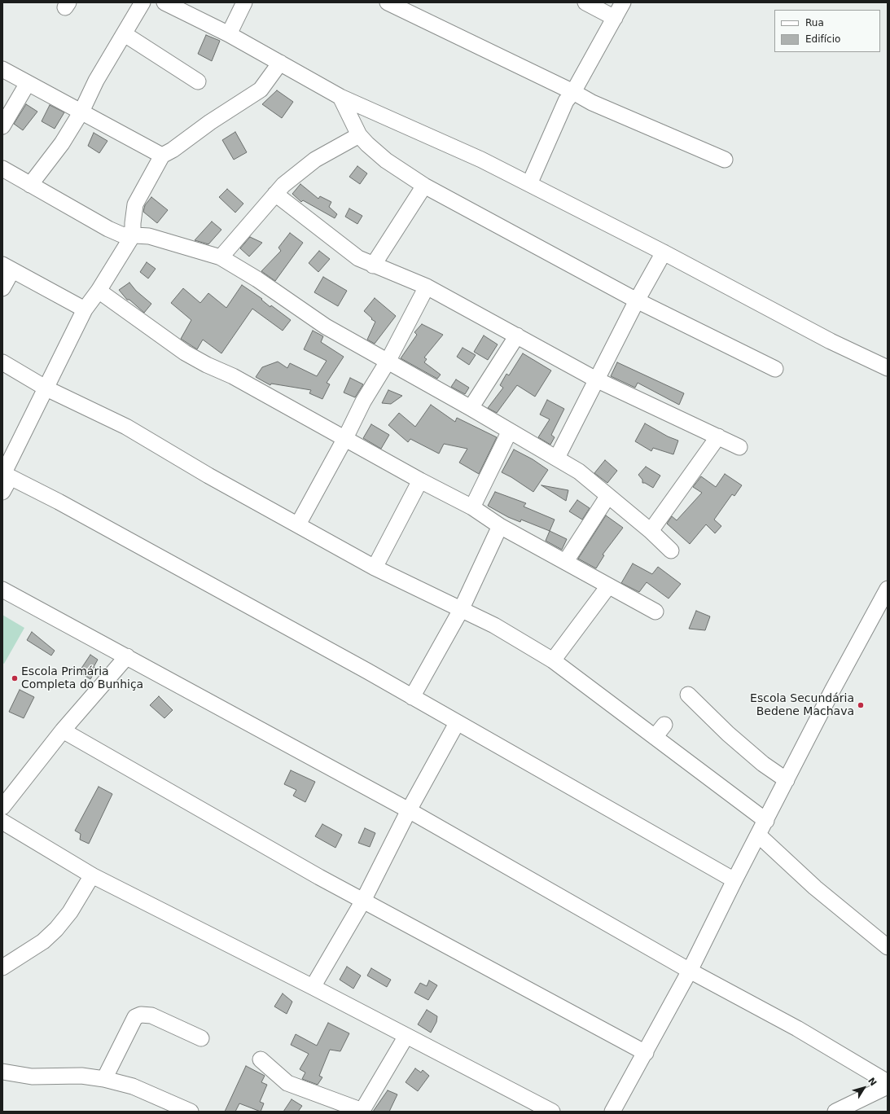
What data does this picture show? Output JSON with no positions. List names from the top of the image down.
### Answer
{
  "places": ["Escola Primária Completa do Bunhiça", "Escola Secundária Bedene Machava"],
  "legend": ["Rua", "Edifício"],
  "north": "top right"
}
